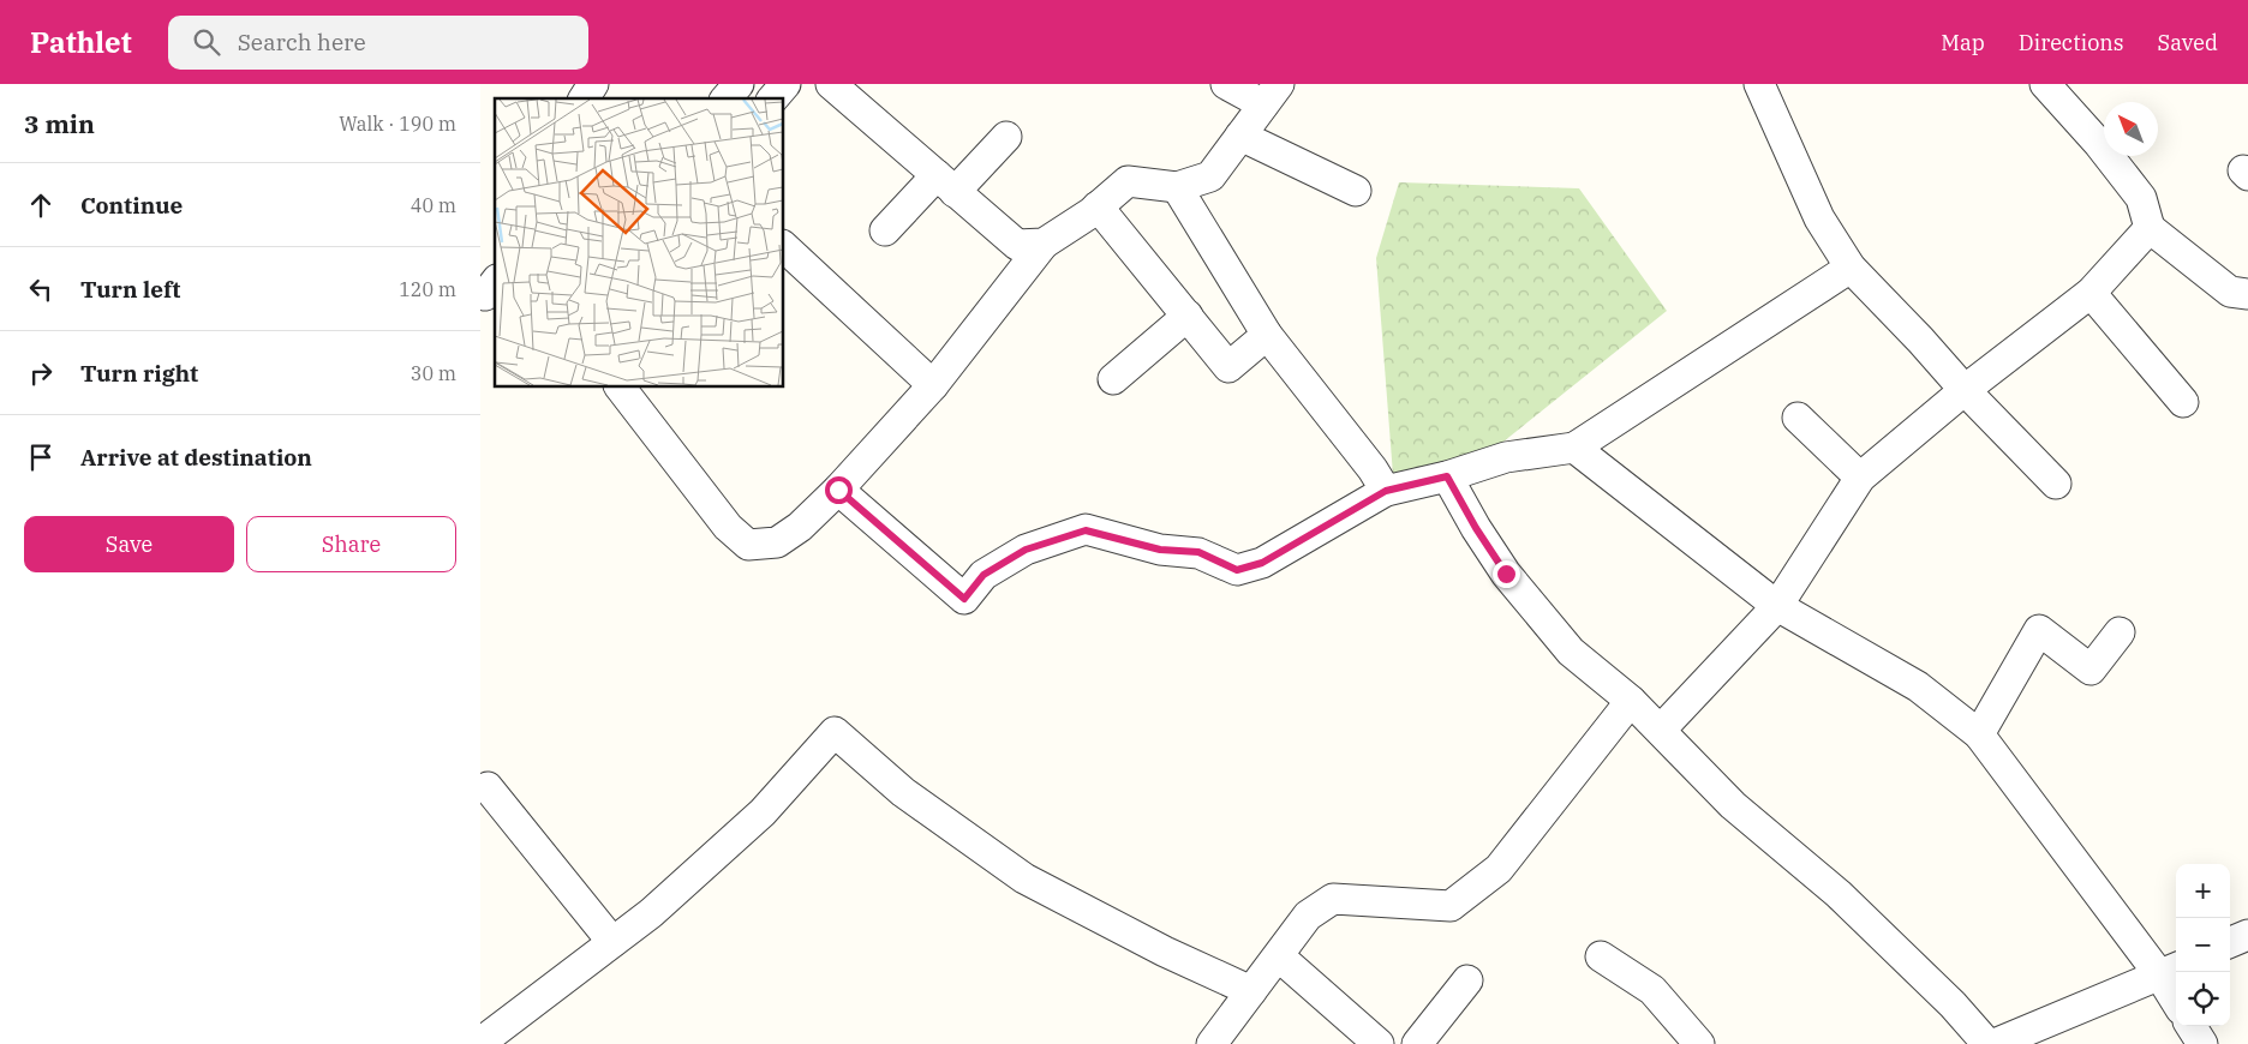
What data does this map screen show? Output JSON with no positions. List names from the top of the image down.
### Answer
{
  "north": "top left",
  "page": {
    "header": "Pathlet",
    "search": "Search here",
    "nav": ["Map", "Directions", "Saved"],
    "heading": ["3 min", "Walk · 190 m"],
    "list": [
      ["Continue", "40 m"],
      ["Turn left", "120 m"],
      ["Turn right", "30 m"],
      "Arrive at destination"
    ],
    "buttons": ["Save", "Share"],
    "map_buttons": ["+", "−"]
  }
}
